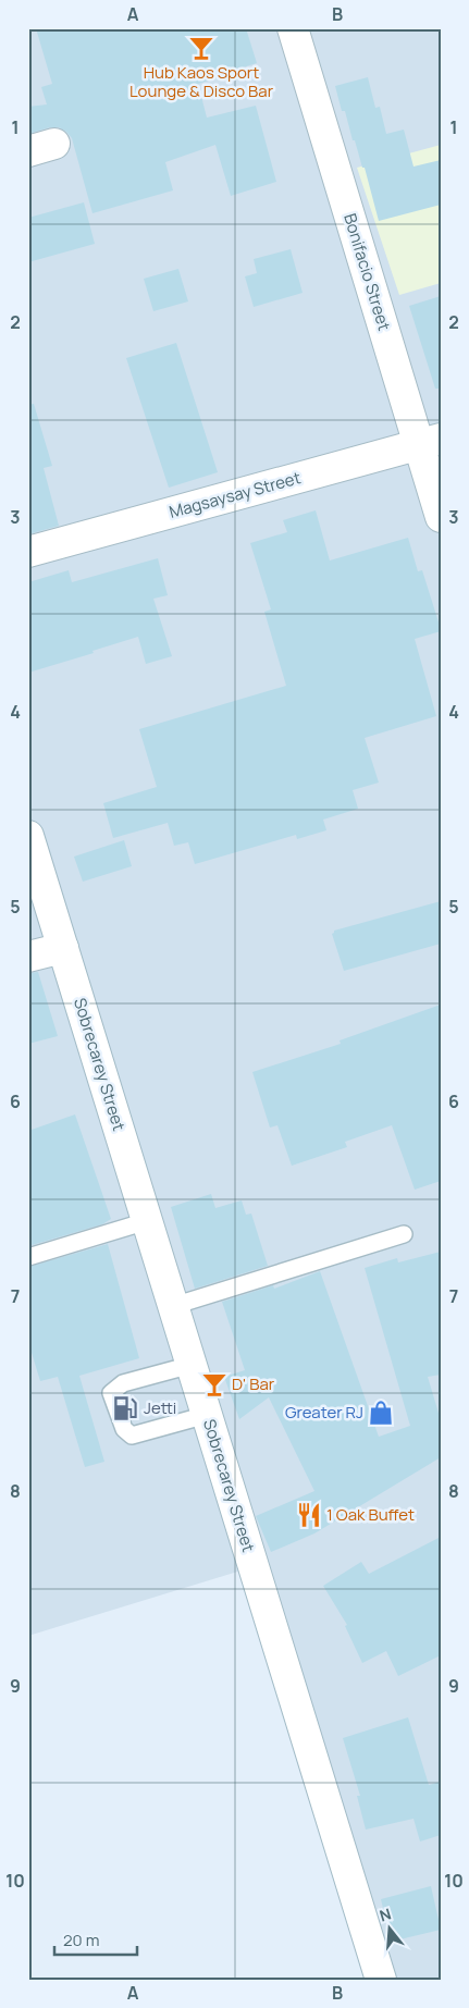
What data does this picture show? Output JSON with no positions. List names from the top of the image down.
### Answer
{
  "streets": {
    "main road": ["Bonifacio Street", "Magsaysay Street", "Sobrecarey Street"]
  },
  "crossings": [
    ["Bonifacio Street", "Magsaysay Street"]
  ],
  "places": {
    "bar": ["Hub Kaos Sport Lounge & Disco Bar", "D' Bar"],
    "fuel station": ["Jetti"],
    "shop": ["Greater RJ"],
    "restaurant": ["1 Oak Buffet"]
  },
  "scale_bar": "20 m",
  "north": "top",
  "grid": {
    "columns": ["A", "B"],
    "rows": [
      "1",
      "2",
      "3",
      "4",
      "5",
      "6",
      "7",
      "8",
      "9",
      "10"
    ]
  }
}
